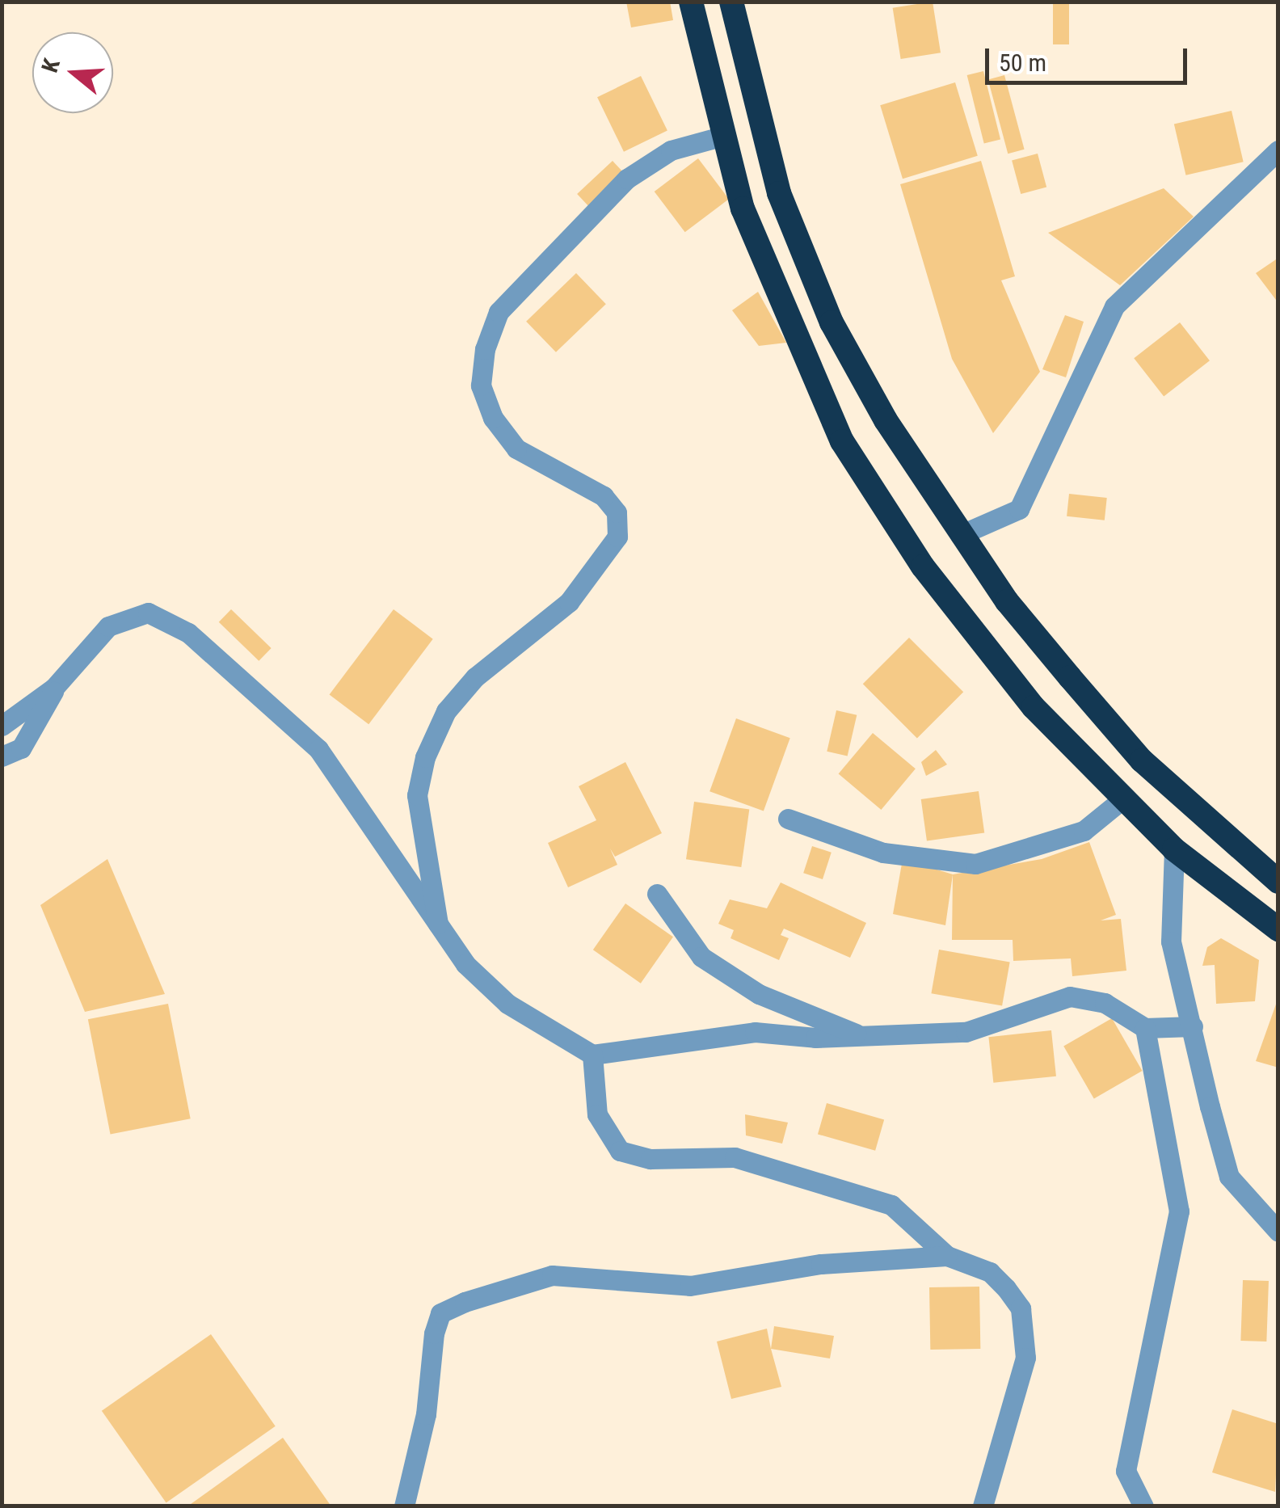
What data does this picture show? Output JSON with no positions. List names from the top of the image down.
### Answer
{
  "scale_bar": "50 m",
  "north": "left"
}
